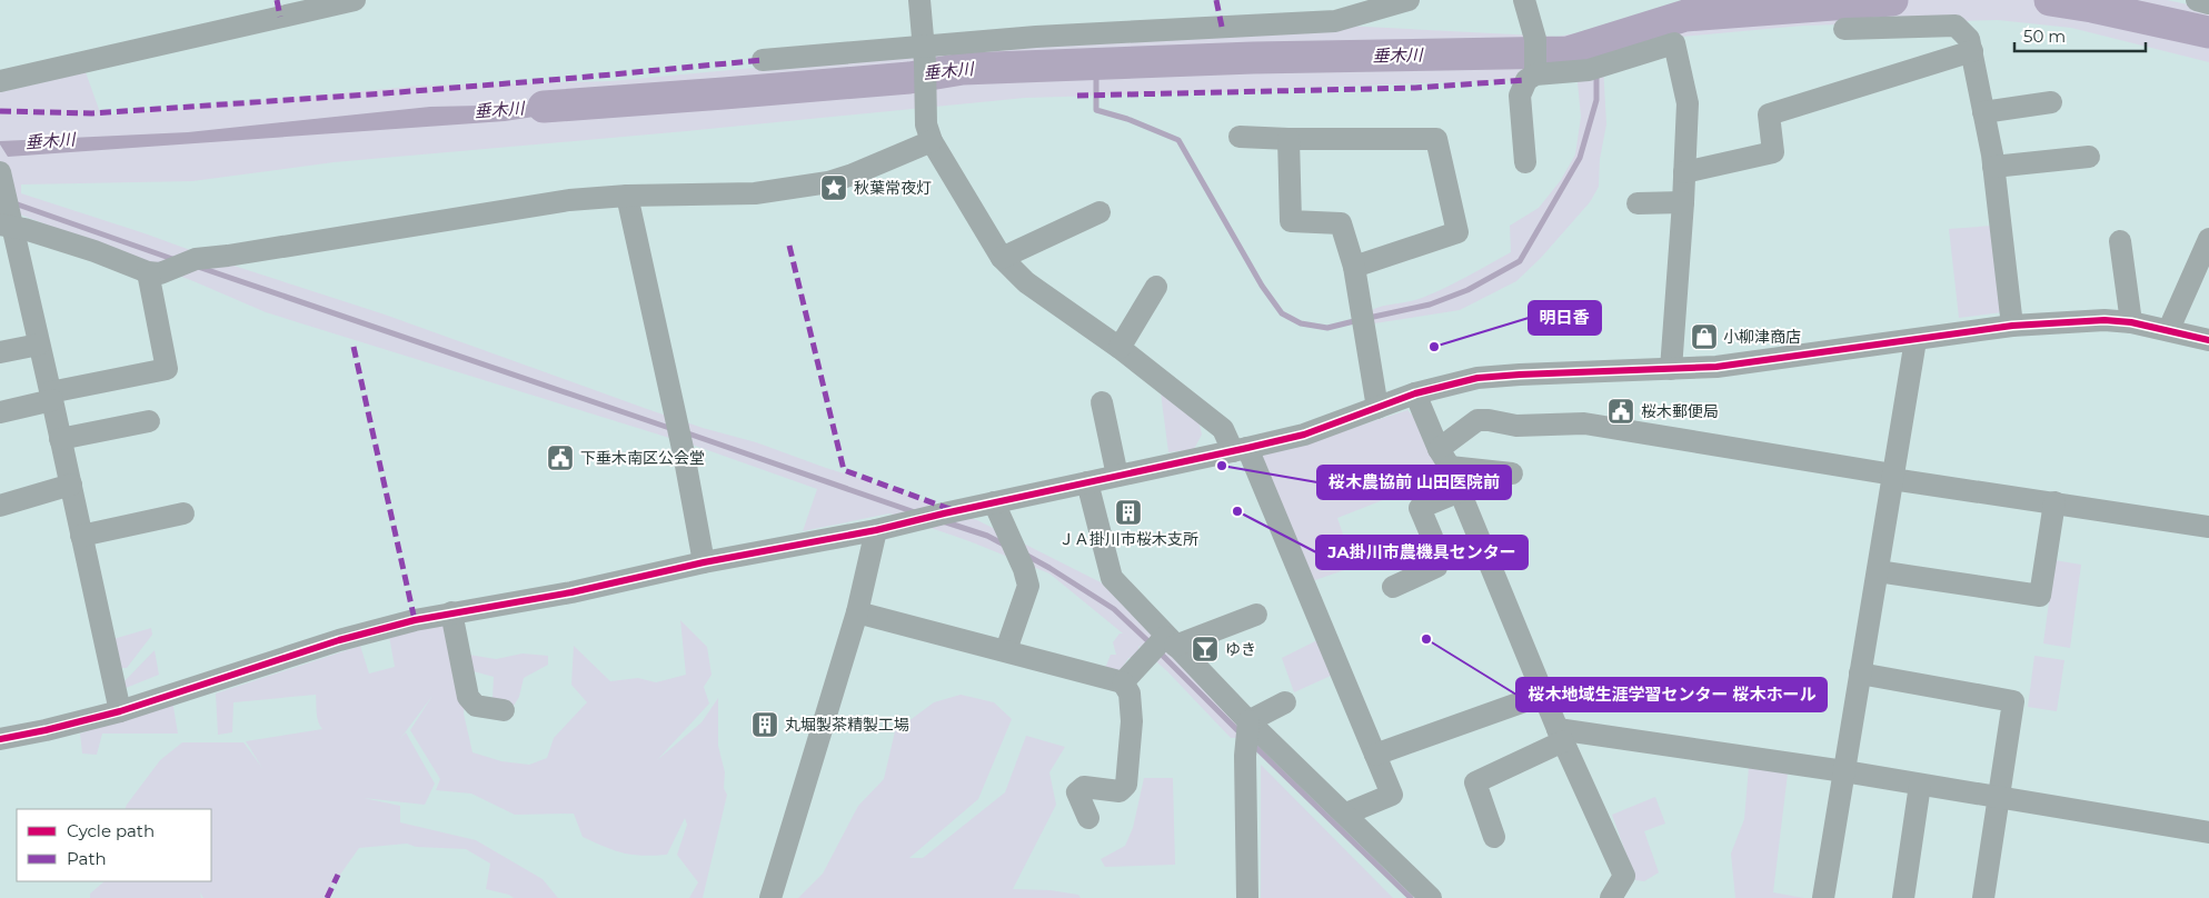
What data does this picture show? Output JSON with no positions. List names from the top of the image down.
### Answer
{
  "water": ["垂木川"],
  "places": {
    "place": ["秋葉常夜灯"],
    "shop": ["小柳津商店"],
    "other": [
      "明日香",
      "桜木農協前 山田医院前",
      "JA掛川市農機具センター",
      "桜木地域生涯学習センター 桜木ホール"
    ],
    "public building": ["桜木郵便局", "下垂木南区公会堂"],
    "building": ["ＪＡ掛川市桜木支所", "丸堀製茶精製工場"],
    "bar": ["ゆき"]
  },
  "legend": ["Cycle path", "Path"],
  "scale_bar": "50 m"
}
